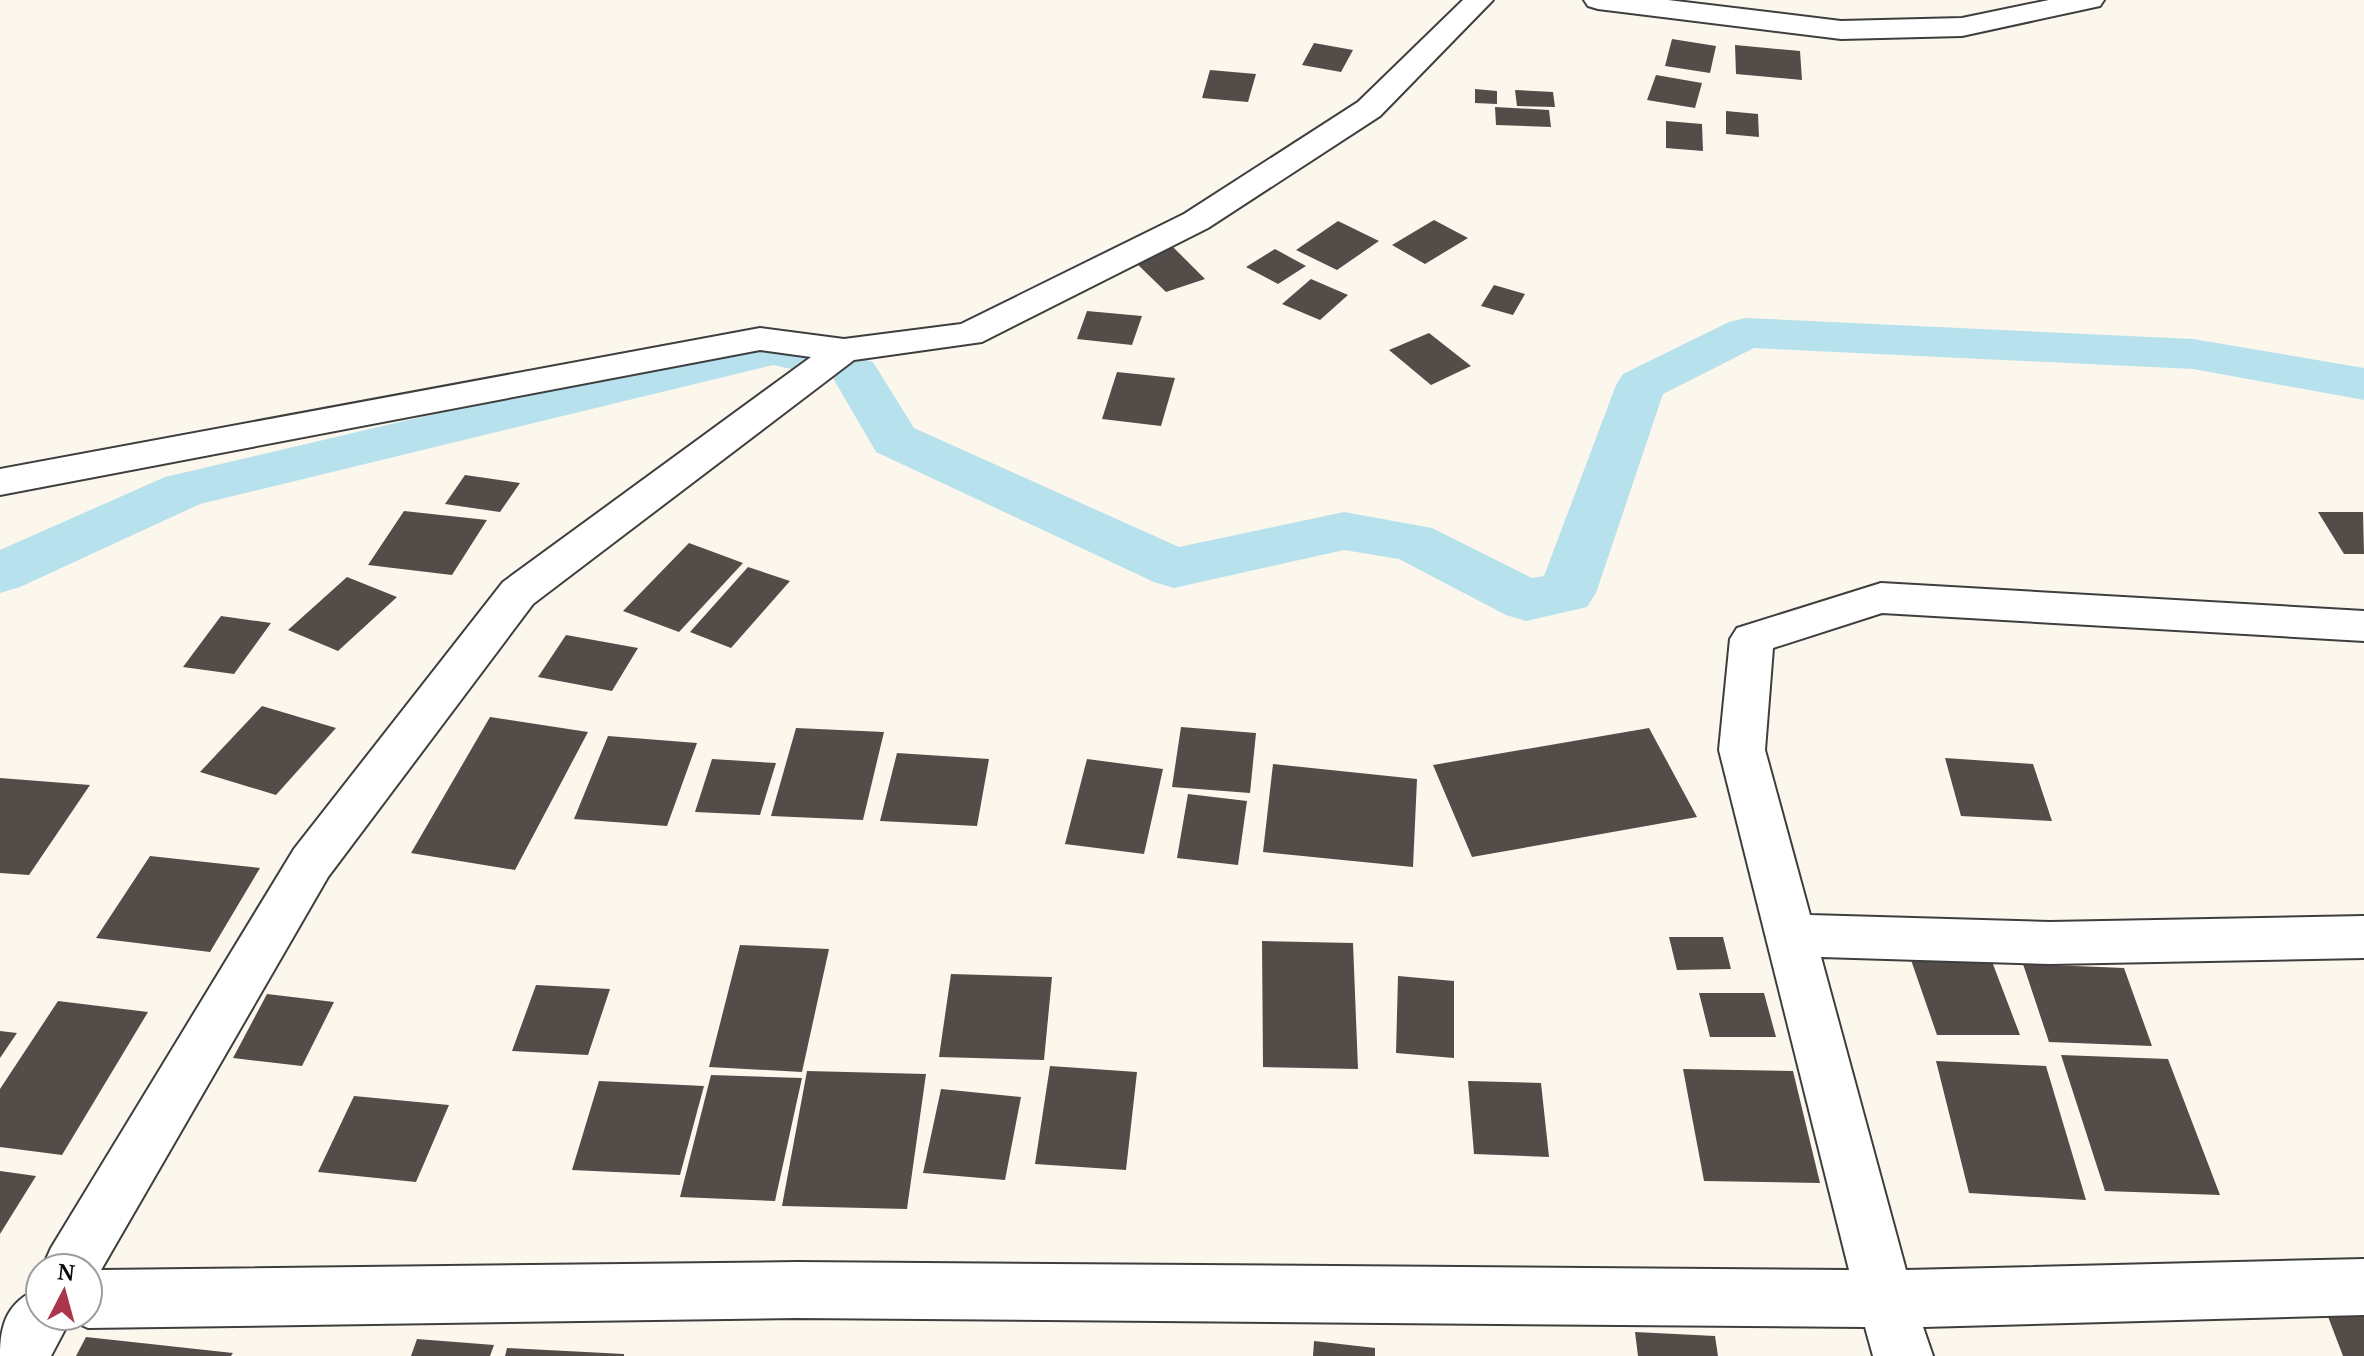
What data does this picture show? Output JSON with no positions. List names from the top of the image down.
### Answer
{
  "north": "top"
}
